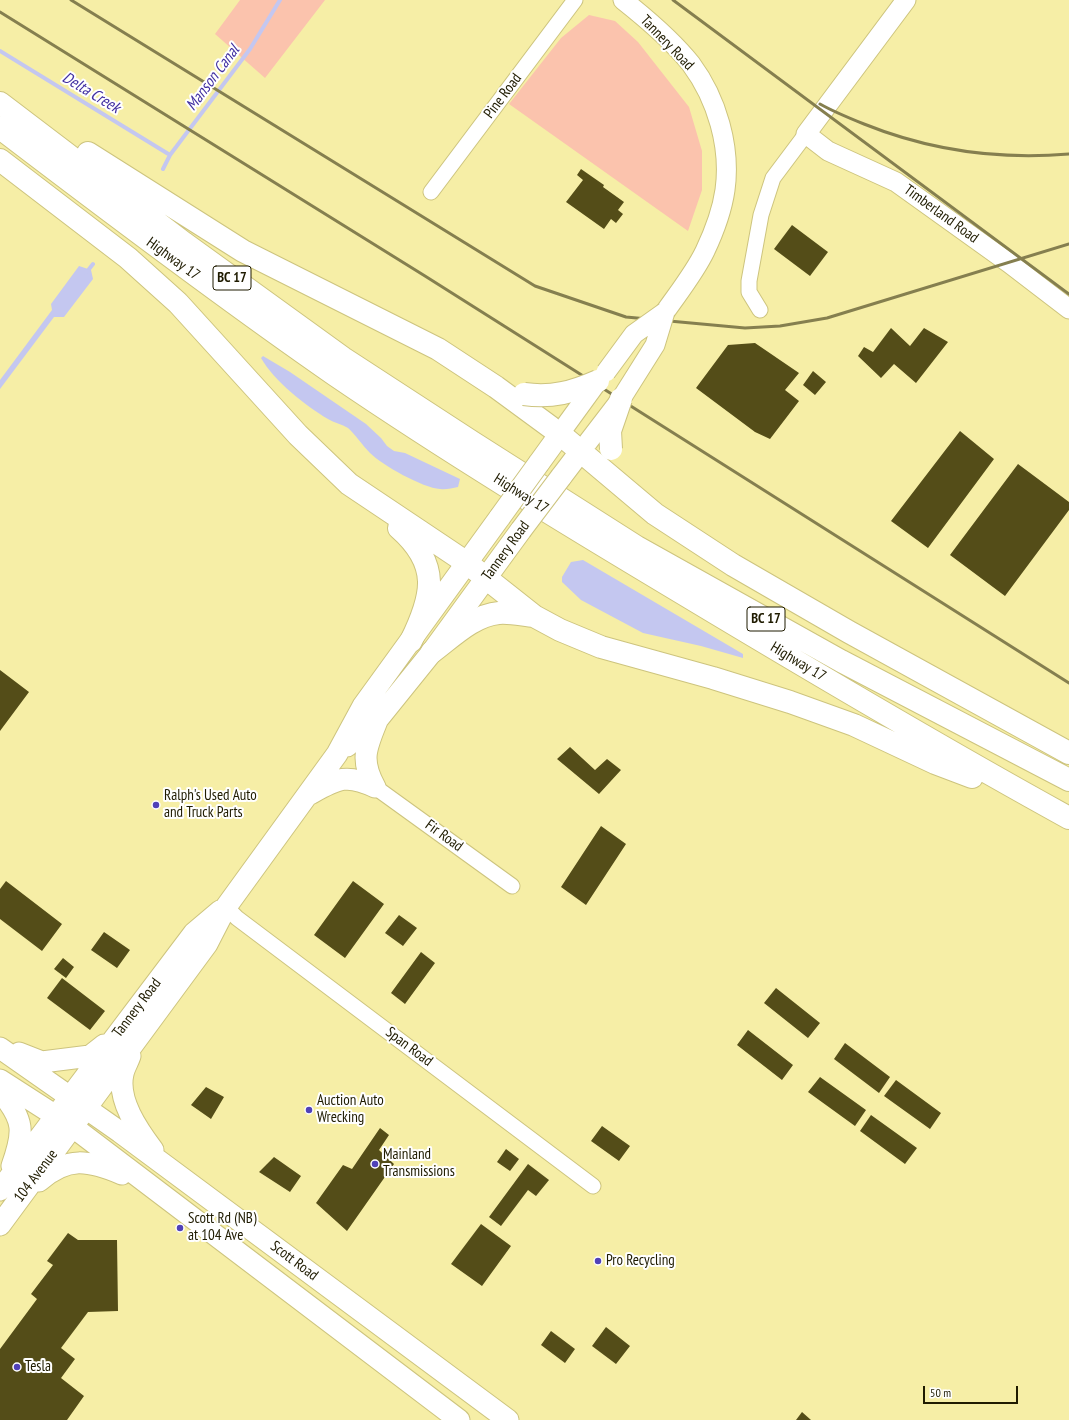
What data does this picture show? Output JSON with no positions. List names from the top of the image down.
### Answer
{
  "streets": {
    "highway": ["Highway 17", "BC 17"],
    "main road": ["Tannery Road", "104 Avenue", "Scott Road"],
    "street": [
      "Pine Road",
      "Timberland Road",
      "Fir Road",
      "Span Road"
    ]
  },
  "crossings": [
    ["Tannery Road", "Span Road"],
    ["Tannery Road", "104 Avenue"],
    ["Tannery Road", "Scott Road"],
    ["104 Avenue", "Scott Road"]
  ],
  "water": ["Manson Canal", "Delta Creek"],
  "places": [
    "Ralph's Used Auto and Truck Parts",
    "Auction Auto Wrecking",
    "Mainland Transmissions",
    "Scott Rd (NB) at 104 Ave",
    "Pro Recycling",
    "Tesla"
  ],
  "scale_bar": "50 m"
}
